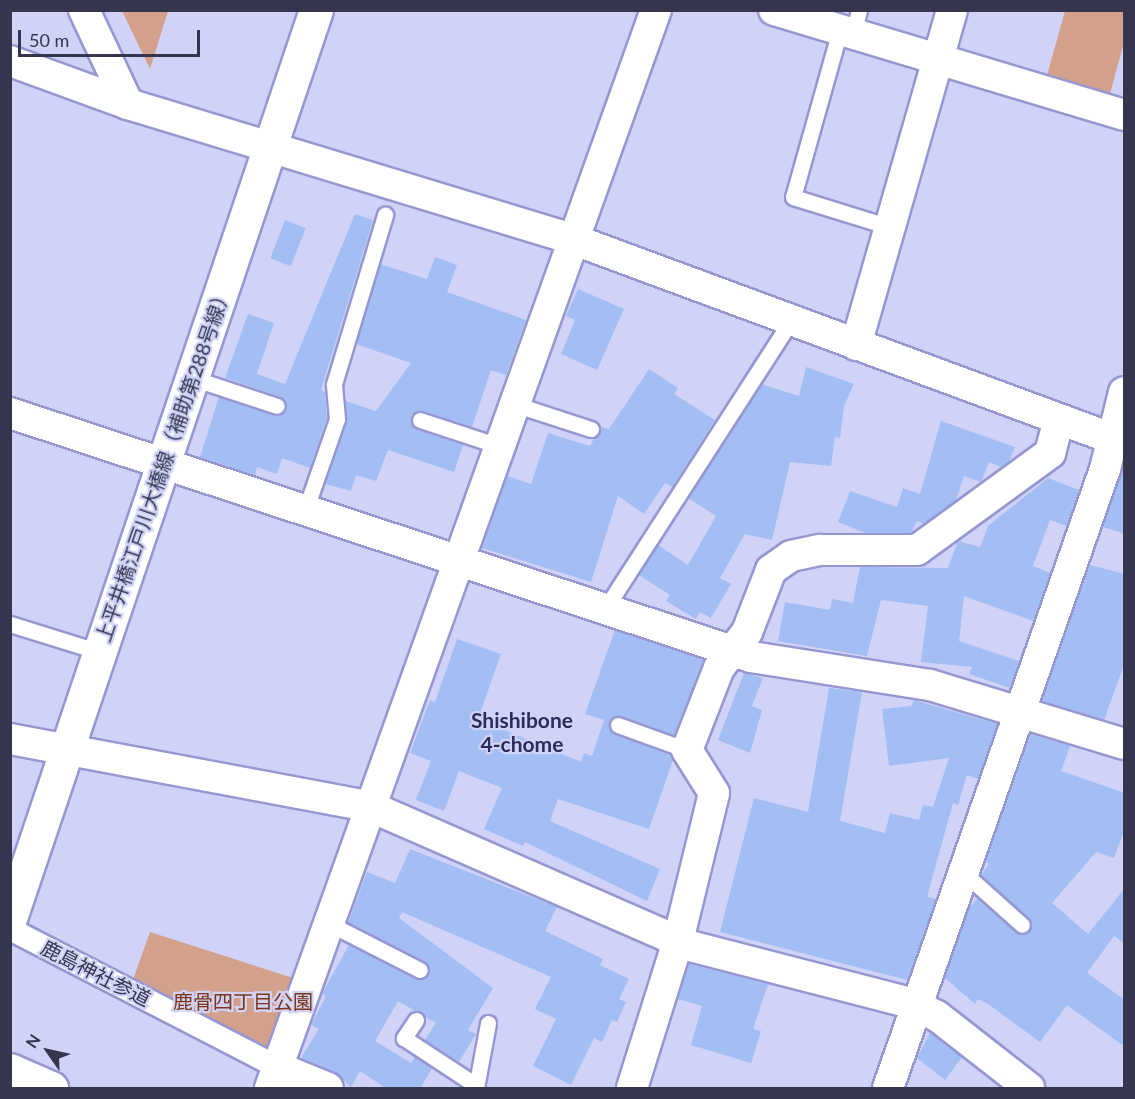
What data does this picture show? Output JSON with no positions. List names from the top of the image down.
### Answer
{
  "streets": {
    "street": ["上平井橋江戸川大橋線（補助第288号線）", "鹿島神社参道"]
  },
  "districts": ["Shishibone 4-chome"],
  "parks": ["鹿骨四丁目公園"],
  "scale_bar": "50 m",
  "north": "top left"
}
